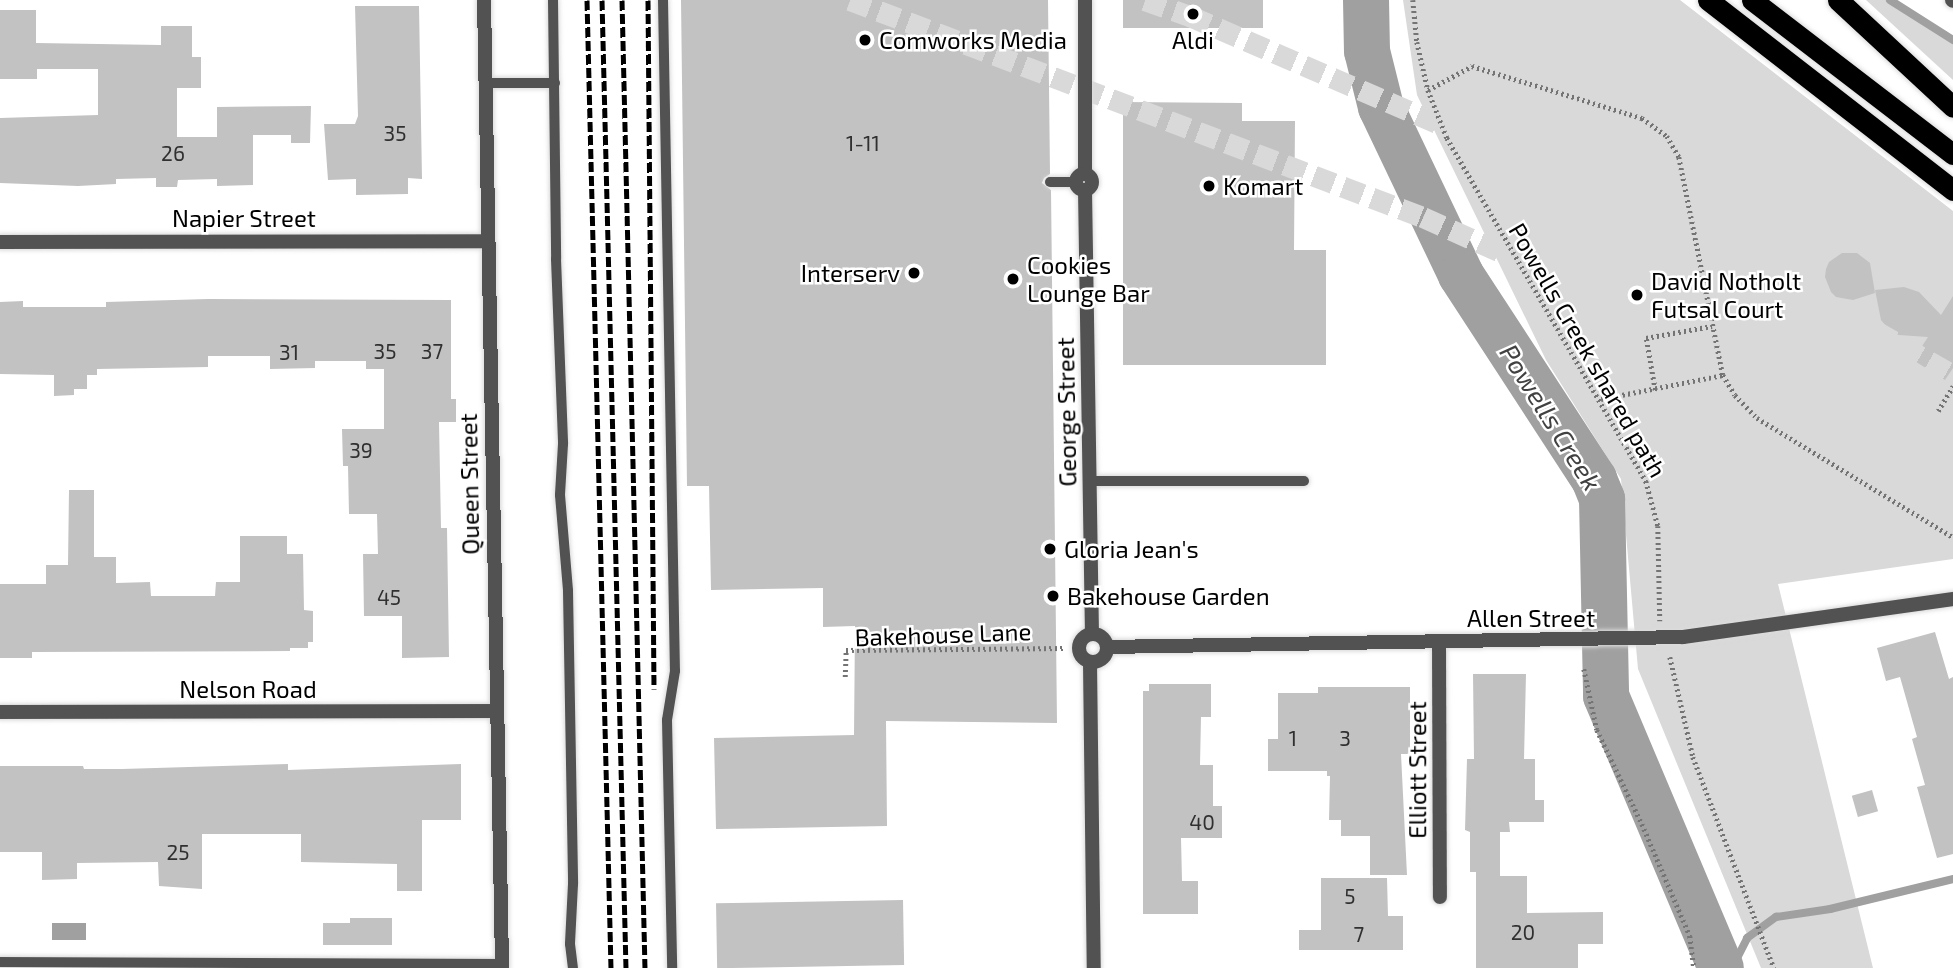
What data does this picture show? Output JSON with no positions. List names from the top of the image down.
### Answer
{
  "streets": {
    "street": [
      "Napier Street",
      "George Street",
      "Queen Street",
      "Allen Street",
      "Nelson Road",
      "Elliott Street"
    ],
    "path": ["Powells Creek shared path", "Bakehouse Lane"]
  },
  "crossings": [
    ["Napier Street", "Queen Street"],
    ["Powells Creek shared path", "Allen Street"],
    ["George Street", "Allen Street"],
    ["Queen Street", "Nelson Road"],
    ["Allen Street", "Elliott Street"]
  ],
  "water": ["Powells Creek"],
  "places": [
    "Aldi",
    "Comworks Media",
    "Komart",
    "Interserv",
    "Cookies Lounge Bar",
    "David Notholt Futsal Court",
    "Gloria Jean's",
    "Bakehouse Garden"
  ],
  "house_numbers": [
    "35",
    "1-11",
    "26",
    "35",
    "37",
    "31",
    "39",
    "45",
    "1",
    "3",
    "40",
    "25",
    "5",
    "20",
    "7"
  ]
}
